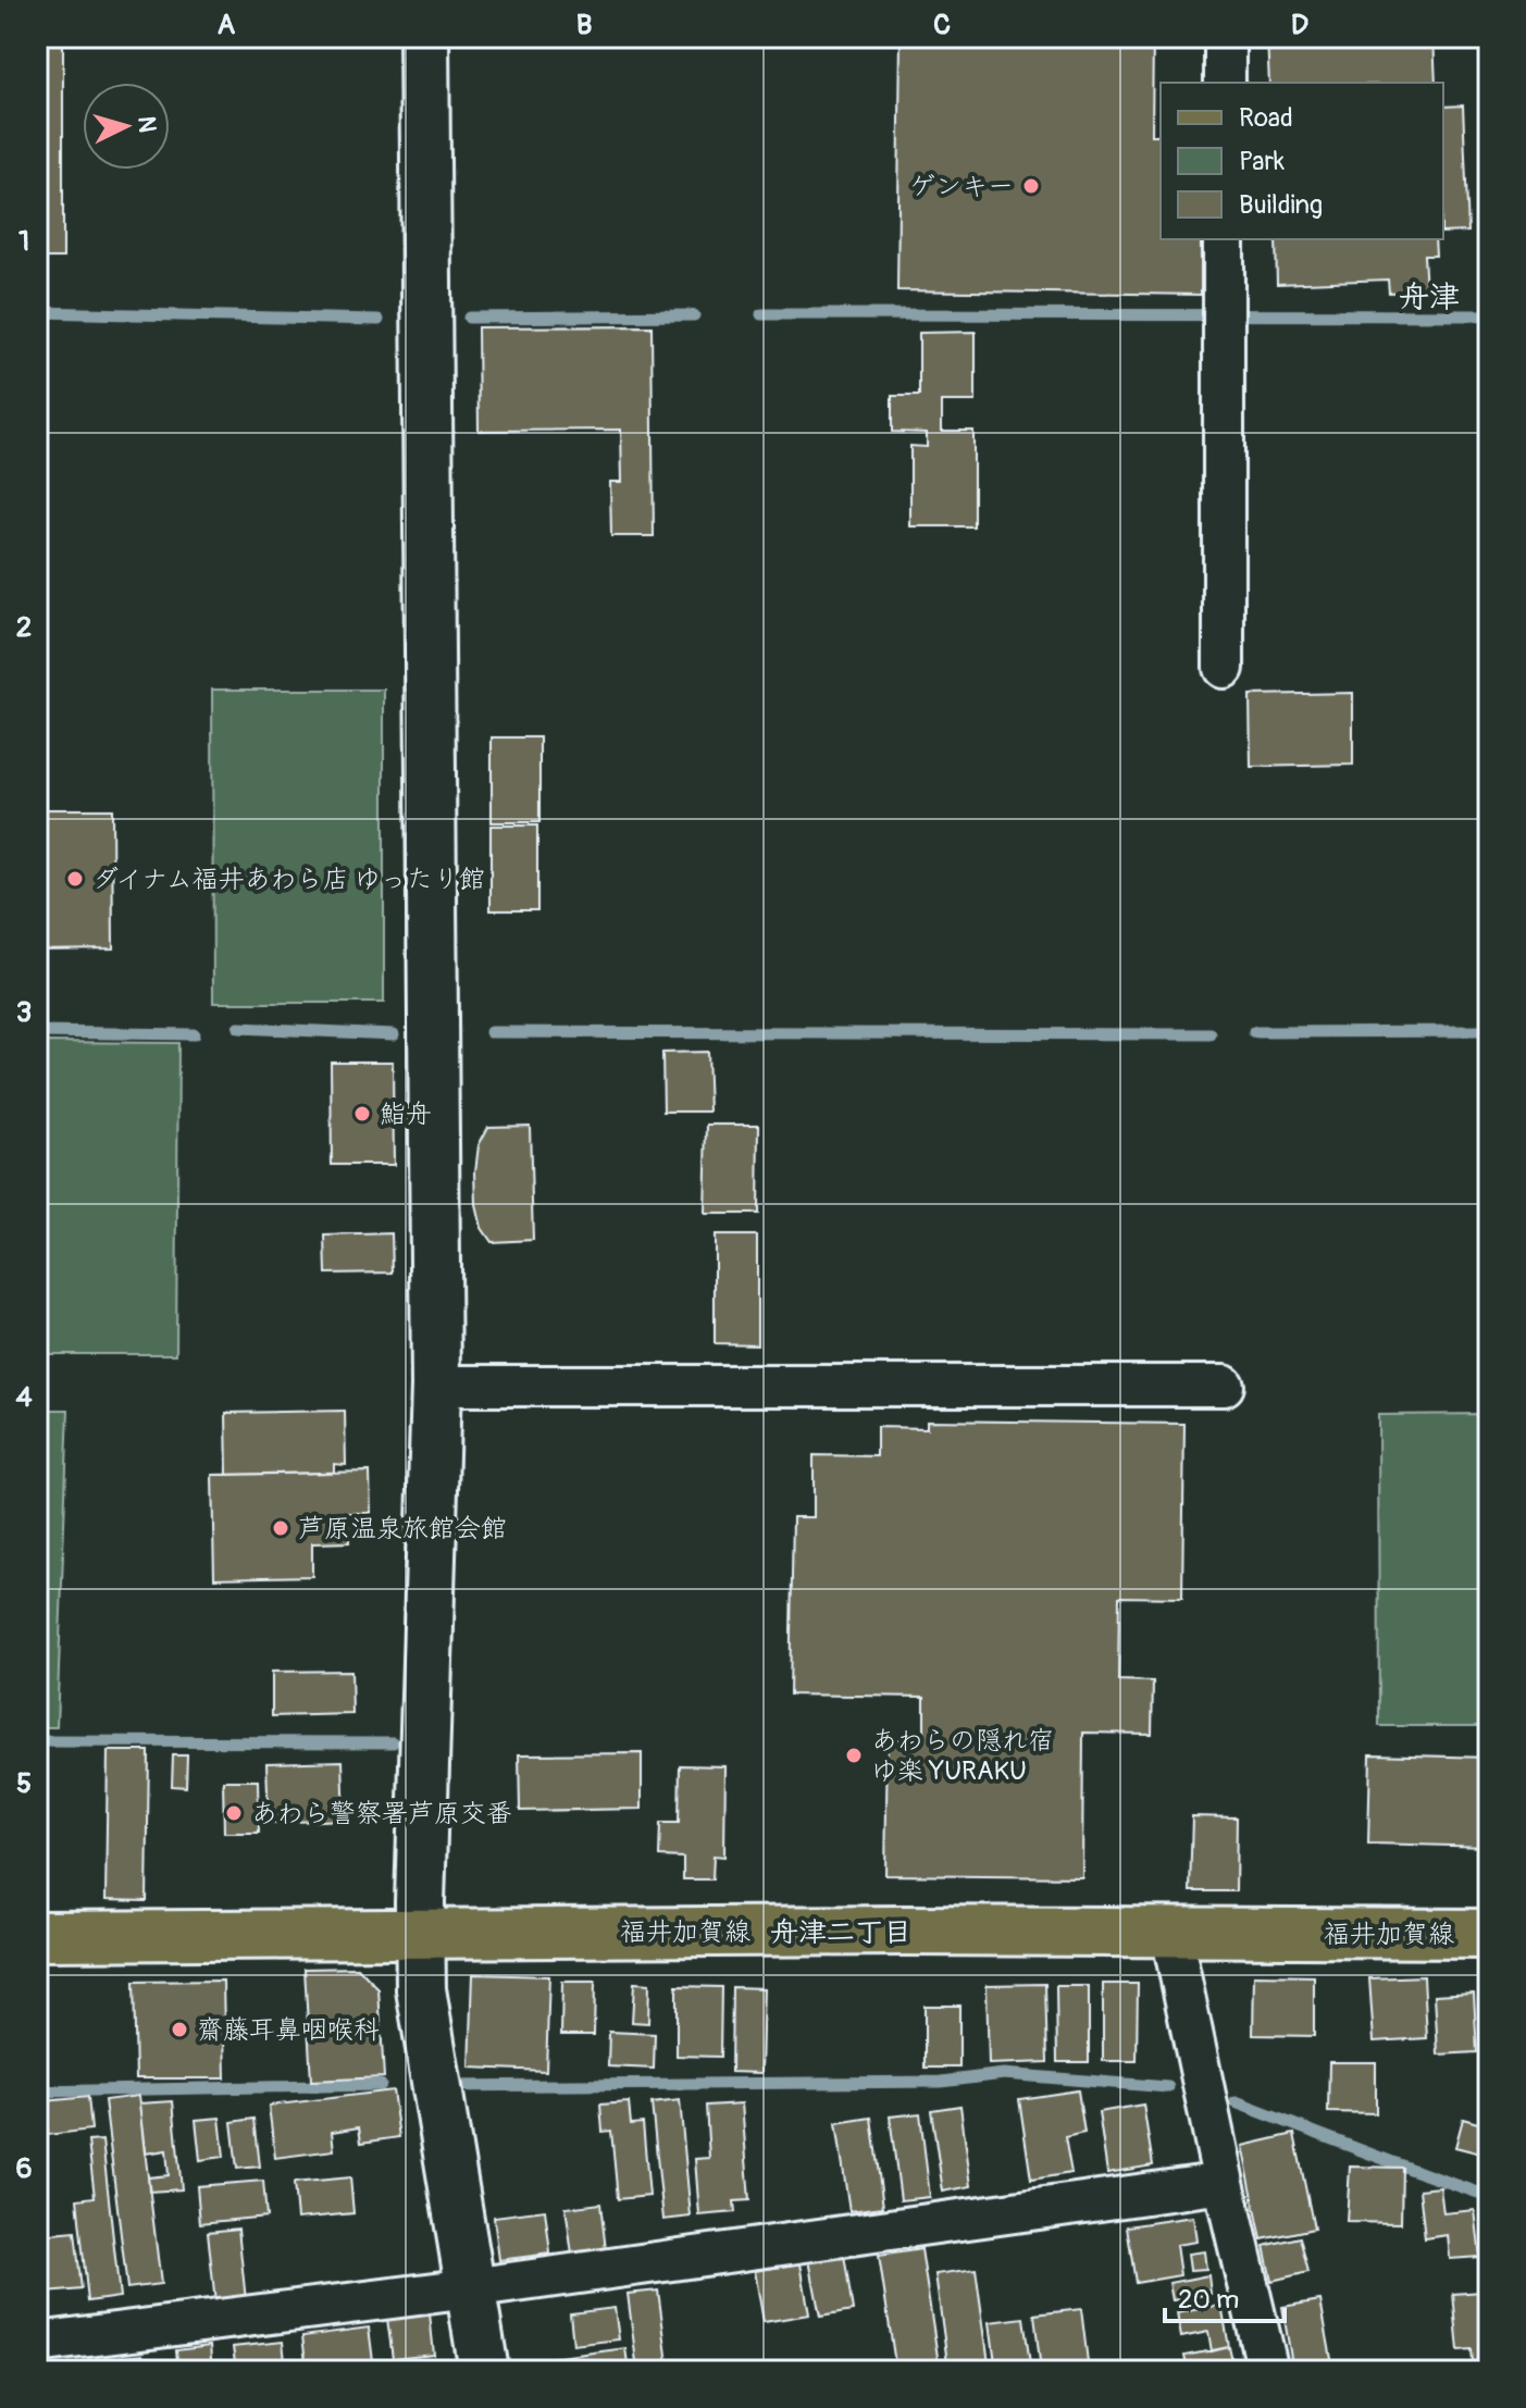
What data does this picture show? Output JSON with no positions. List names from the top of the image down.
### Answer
{
  "streets": {
    "main road": ["福井加賀線"]
  },
  "districts": ["舟津", "舟津二丁目"],
  "places": [
    "ゲンキー",
    "ダイナム福井あわら店 ゆったり館",
    "鮨舟",
    "芦原温泉旅館会館",
    "あわらの隠れ宿 ゆ楽 YURAKU",
    "あわら警察署芦原交番",
    "齋藤耳鼻咽喉科"
  ],
  "legend": ["Road", "Park", "Building"],
  "scale_bar": "20 m",
  "north": "right",
  "grid": {
    "columns": [
      "A",
      "B",
      "C",
      "D"
    ],
    "rows": [
      "1",
      "2",
      "3",
      "4",
      "5",
      "6"
    ]
  }
}
